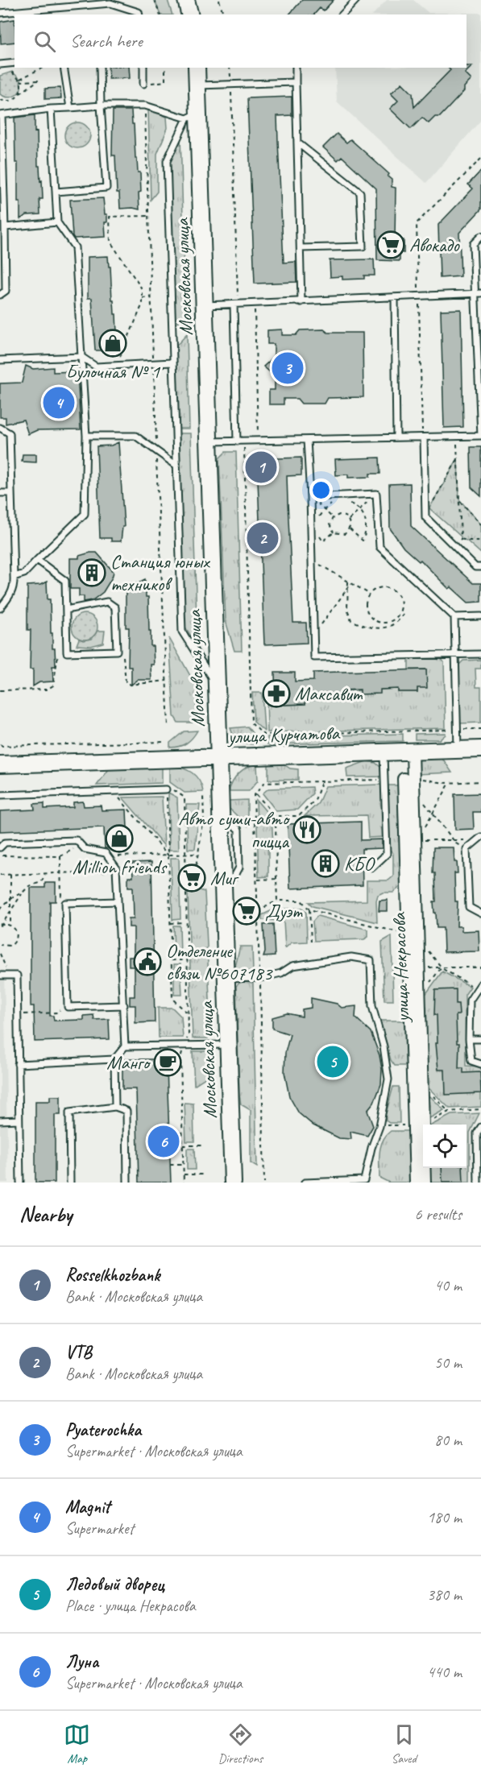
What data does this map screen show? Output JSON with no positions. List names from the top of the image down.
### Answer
{
  "streets": {
    "street": ["Московская улица", "улица Курчатова", "улица Некрасова"]
  },
  "crossings": [
    ["Московская улица", "улица Курчатова"],
    ["улица Курчатова", "улица Некрасова"]
  ],
  "places": {
    "supermarket": ["Авокадо", "Миг", "Дуэт"],
    "shop": ["Булочная № 1", "Million friends"],
    "building": ["Станция юных техников", "КБО"],
    "pharmacy": ["Максавит"],
    "restaurant": ["Авто суши-авто пицца"],
    "public building": ["Отделение связи №607183"],
    "cafe": ["Манго"]
  },
  "page": {
    "search": "Search here",
    "pins": [
      "3",
      "4",
      "1",
      "2",
      "5",
      "6"
    ],
    "heading": ["Nearby", "6 results"],
    "list": [
      {
        "mark": "1",
        "name": "Rosselkhozbank",
        "note": "Bank · Московская улица",
        "value": "40 m"
      },
      {
        "mark": "2",
        "name": "VTB",
        "note": "Bank · Московская улица",
        "value": "50 m"
      },
      {
        "mark": "3",
        "name": "Pyaterochka",
        "note": "Supermarket · Московская улица",
        "value": "80 m"
      },
      {
        "mark": "4",
        "name": "Magnit",
        "note": "Supermarket",
        "value": "180 m"
      },
      {
        "mark": "5",
        "name": "Ледовый дворец",
        "note": "Place · улица Некрасова",
        "value": "380 m"
      },
      {
        "mark": "6",
        "name": "Луна",
        "note": "Supermarket · Московская улица",
        "value": "440 m"
      }
    ],
    "nav": ["Map", "Directions", "Saved"]
  }
}
